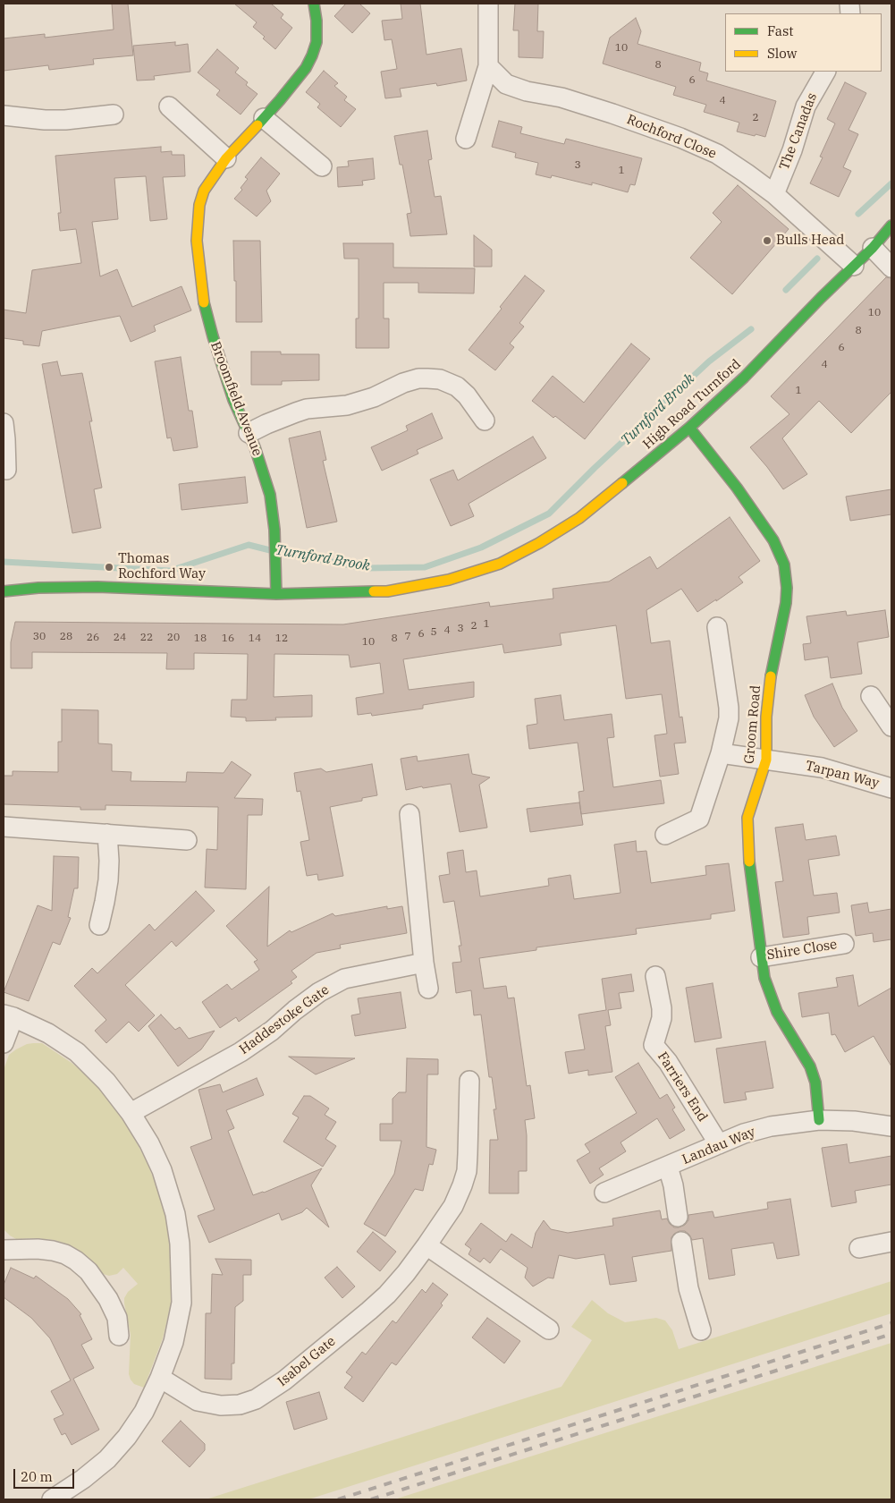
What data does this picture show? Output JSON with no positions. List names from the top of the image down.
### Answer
{
  "streets": {
    "street": [
      "The Canadas",
      "Rochford Close",
      "Broomfield Avenue",
      "High Road Turnford",
      "Groom Road",
      "Tarpan Way",
      "Shire Close",
      "Haddestoke Gate",
      "Farriers End",
      "Landau Way",
      "Isabel Gate"
    ]
  },
  "crossings": [
    ["The Canadas", "Rochford Close"],
    ["Rochford Close", "High Road Turnford"],
    ["Broomfield Avenue", "High Road Turnford"],
    ["High Road Turnford", "Groom Road"],
    ["Groom Road", "Tarpan Way"],
    ["Groom Road", "Shire Close"],
    ["Groom Road", "Landau Way"],
    ["Farriers End", "Landau Way"]
  ],
  "water": ["Turnford Brook"],
  "places": ["Bulls Head", "Thomas Rochford Way"],
  "house_numbers": [
    "10",
    "8",
    "6",
    "4",
    "2",
    "3",
    "1",
    "10",
    "8",
    "6",
    "4",
    "1",
    "1",
    "2",
    "3",
    "4",
    "5",
    "6",
    "30",
    "28",
    "7",
    "26",
    "24",
    "22",
    "20",
    "18",
    "16",
    "14",
    "12",
    "8",
    "10"
  ],
  "legend": ["Fast", "Slow"],
  "scale_bar": "20 m"
}
